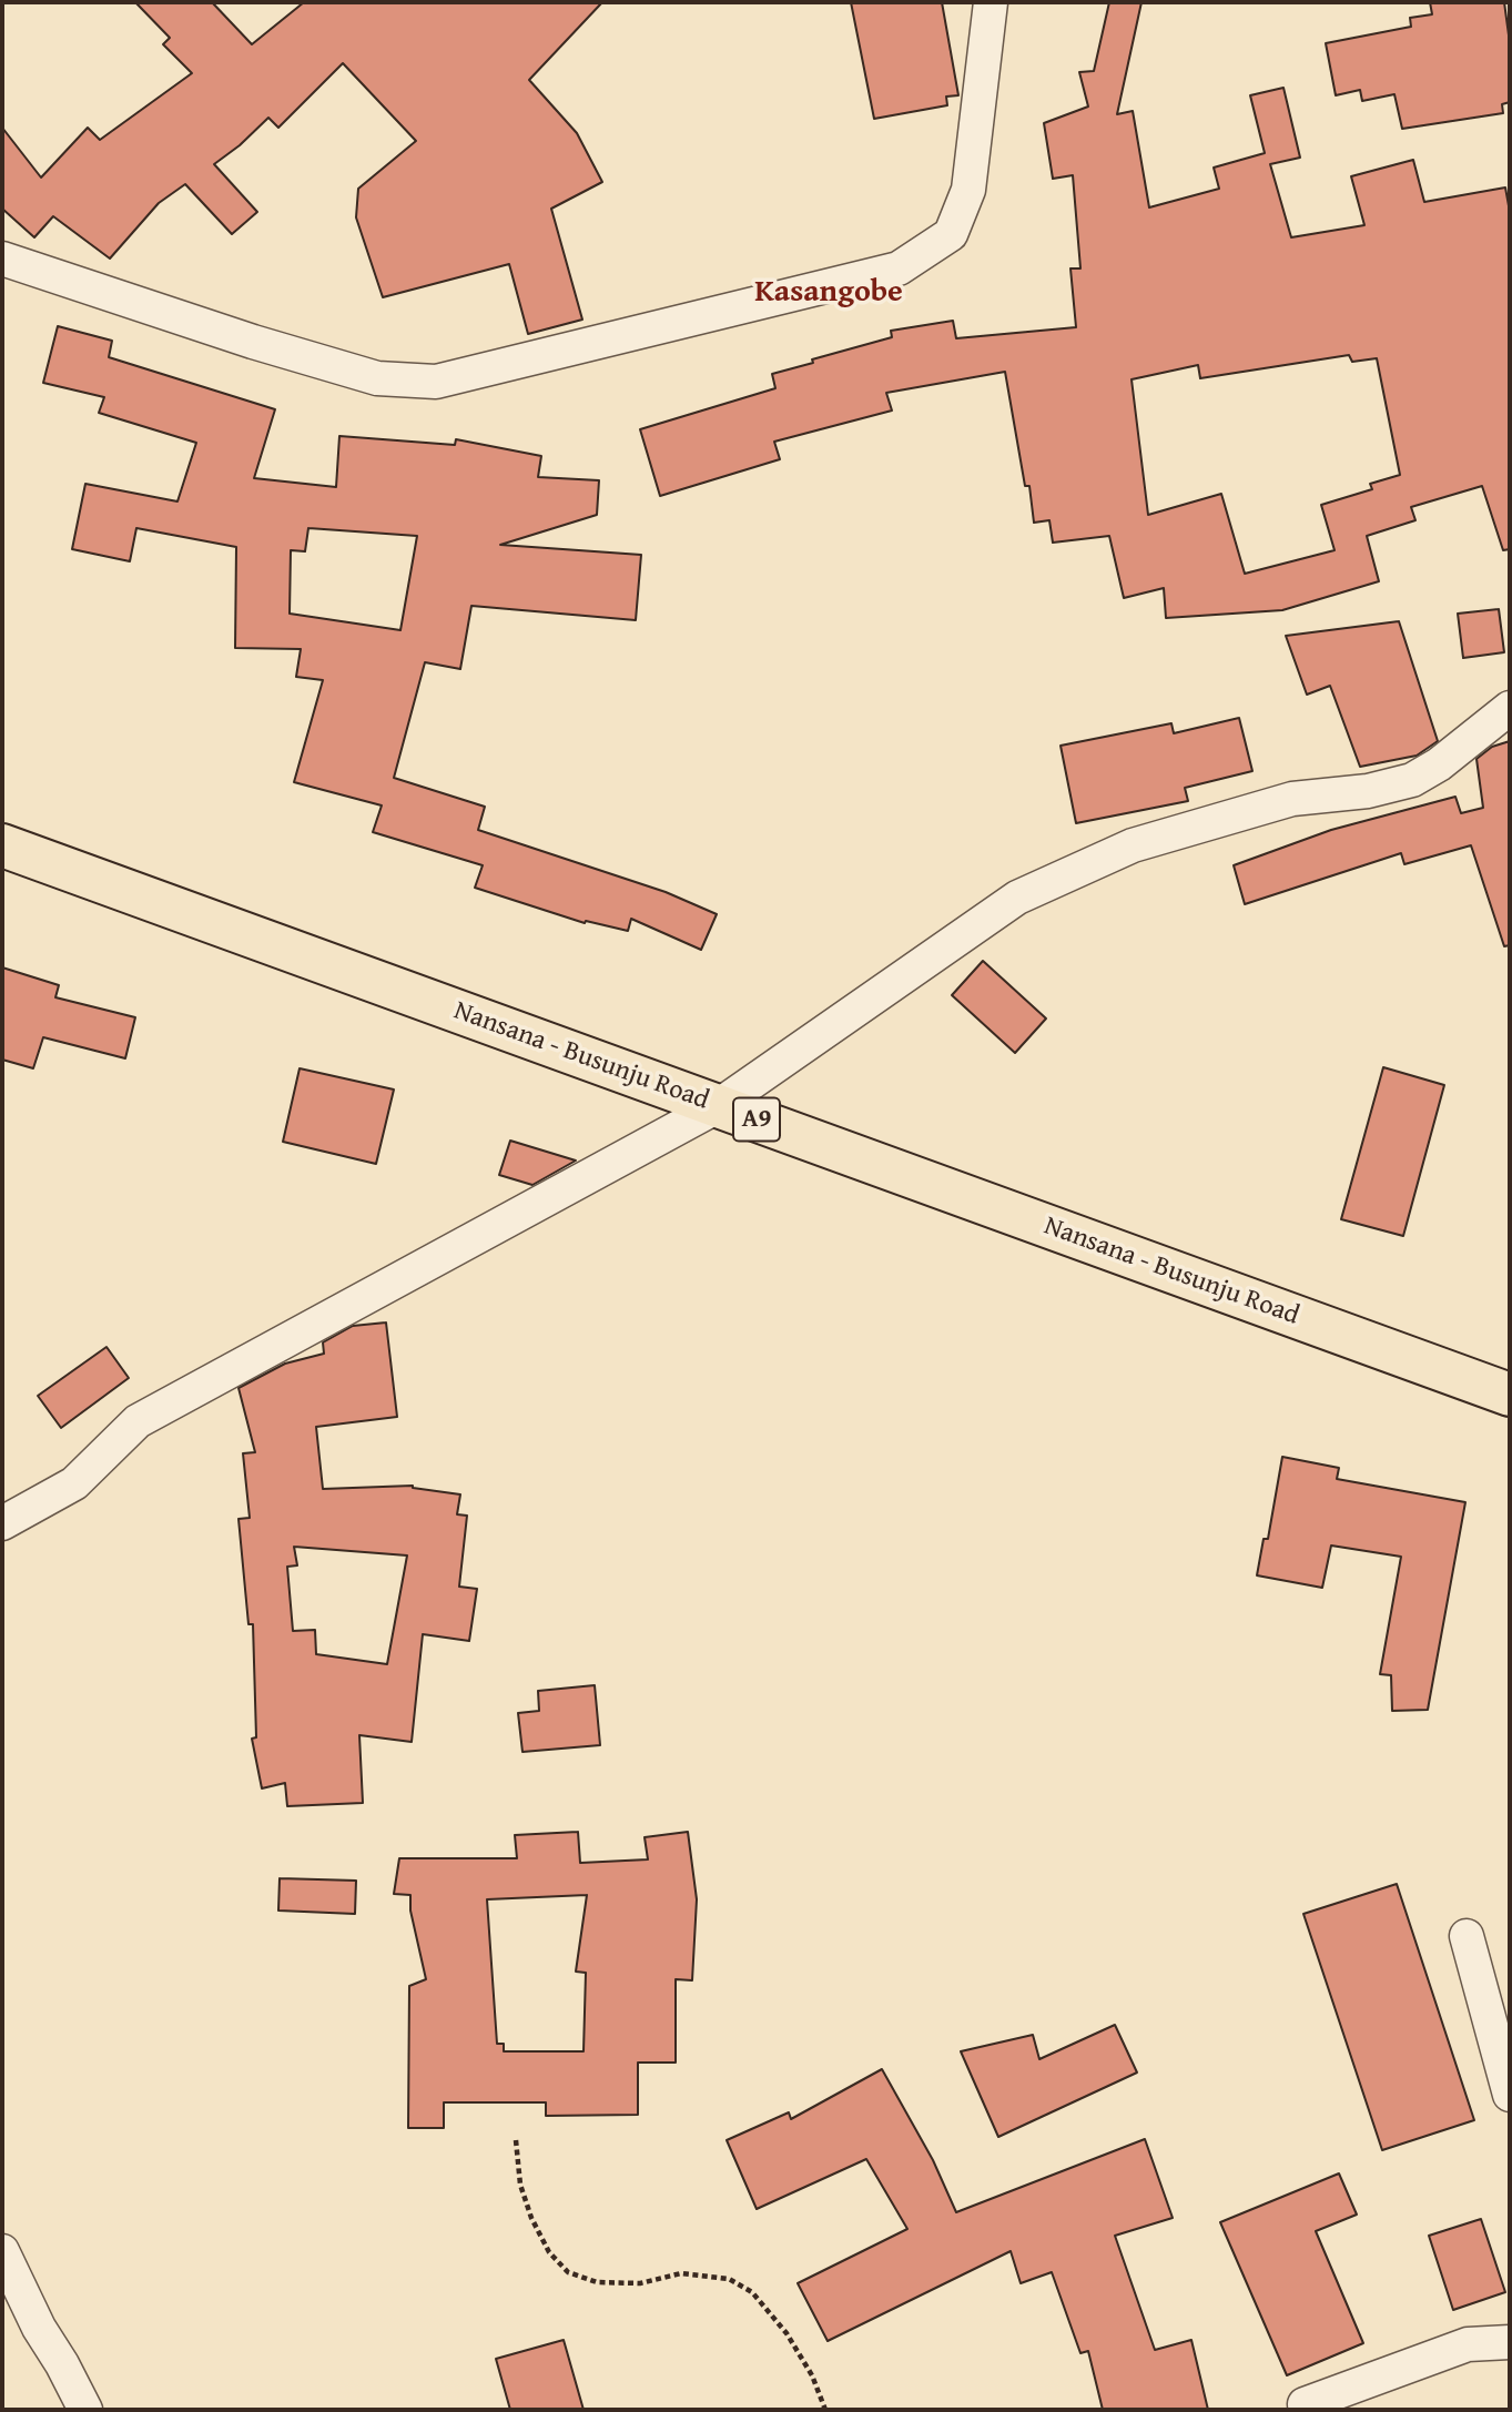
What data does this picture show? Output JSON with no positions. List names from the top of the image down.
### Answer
{
  "streets": {
    "main road": ["Nansana - Busunju Road", "A9"]
  },
  "districts": ["Kasangobe"]
}
